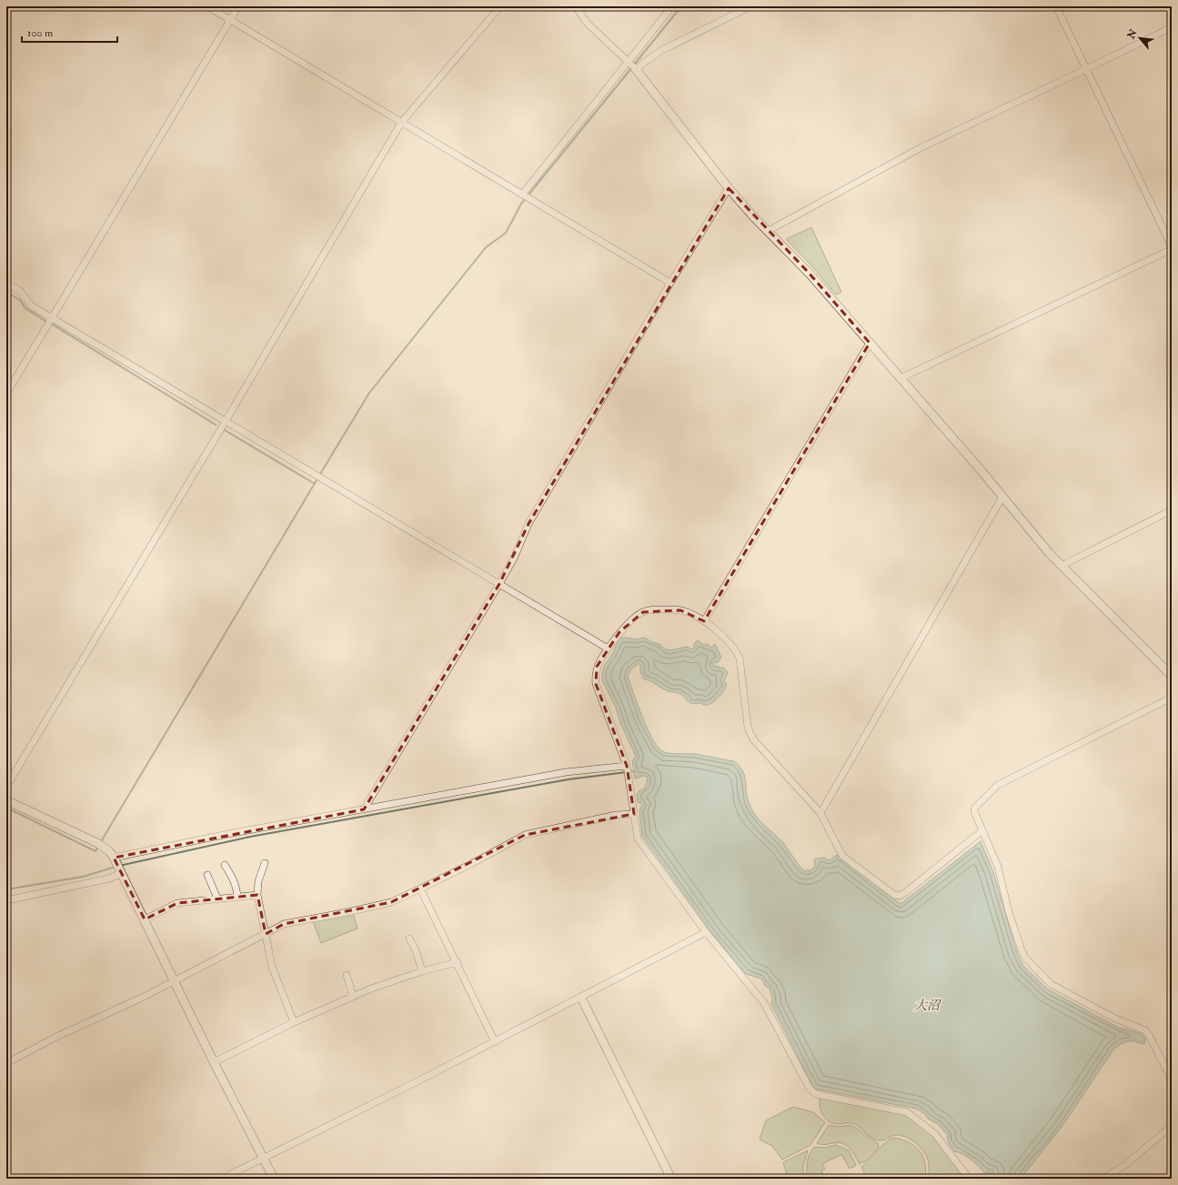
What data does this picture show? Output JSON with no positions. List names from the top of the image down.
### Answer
{
  "water": ["大沼"],
  "scale_bar": "100 m",
  "north": "top left"
}
